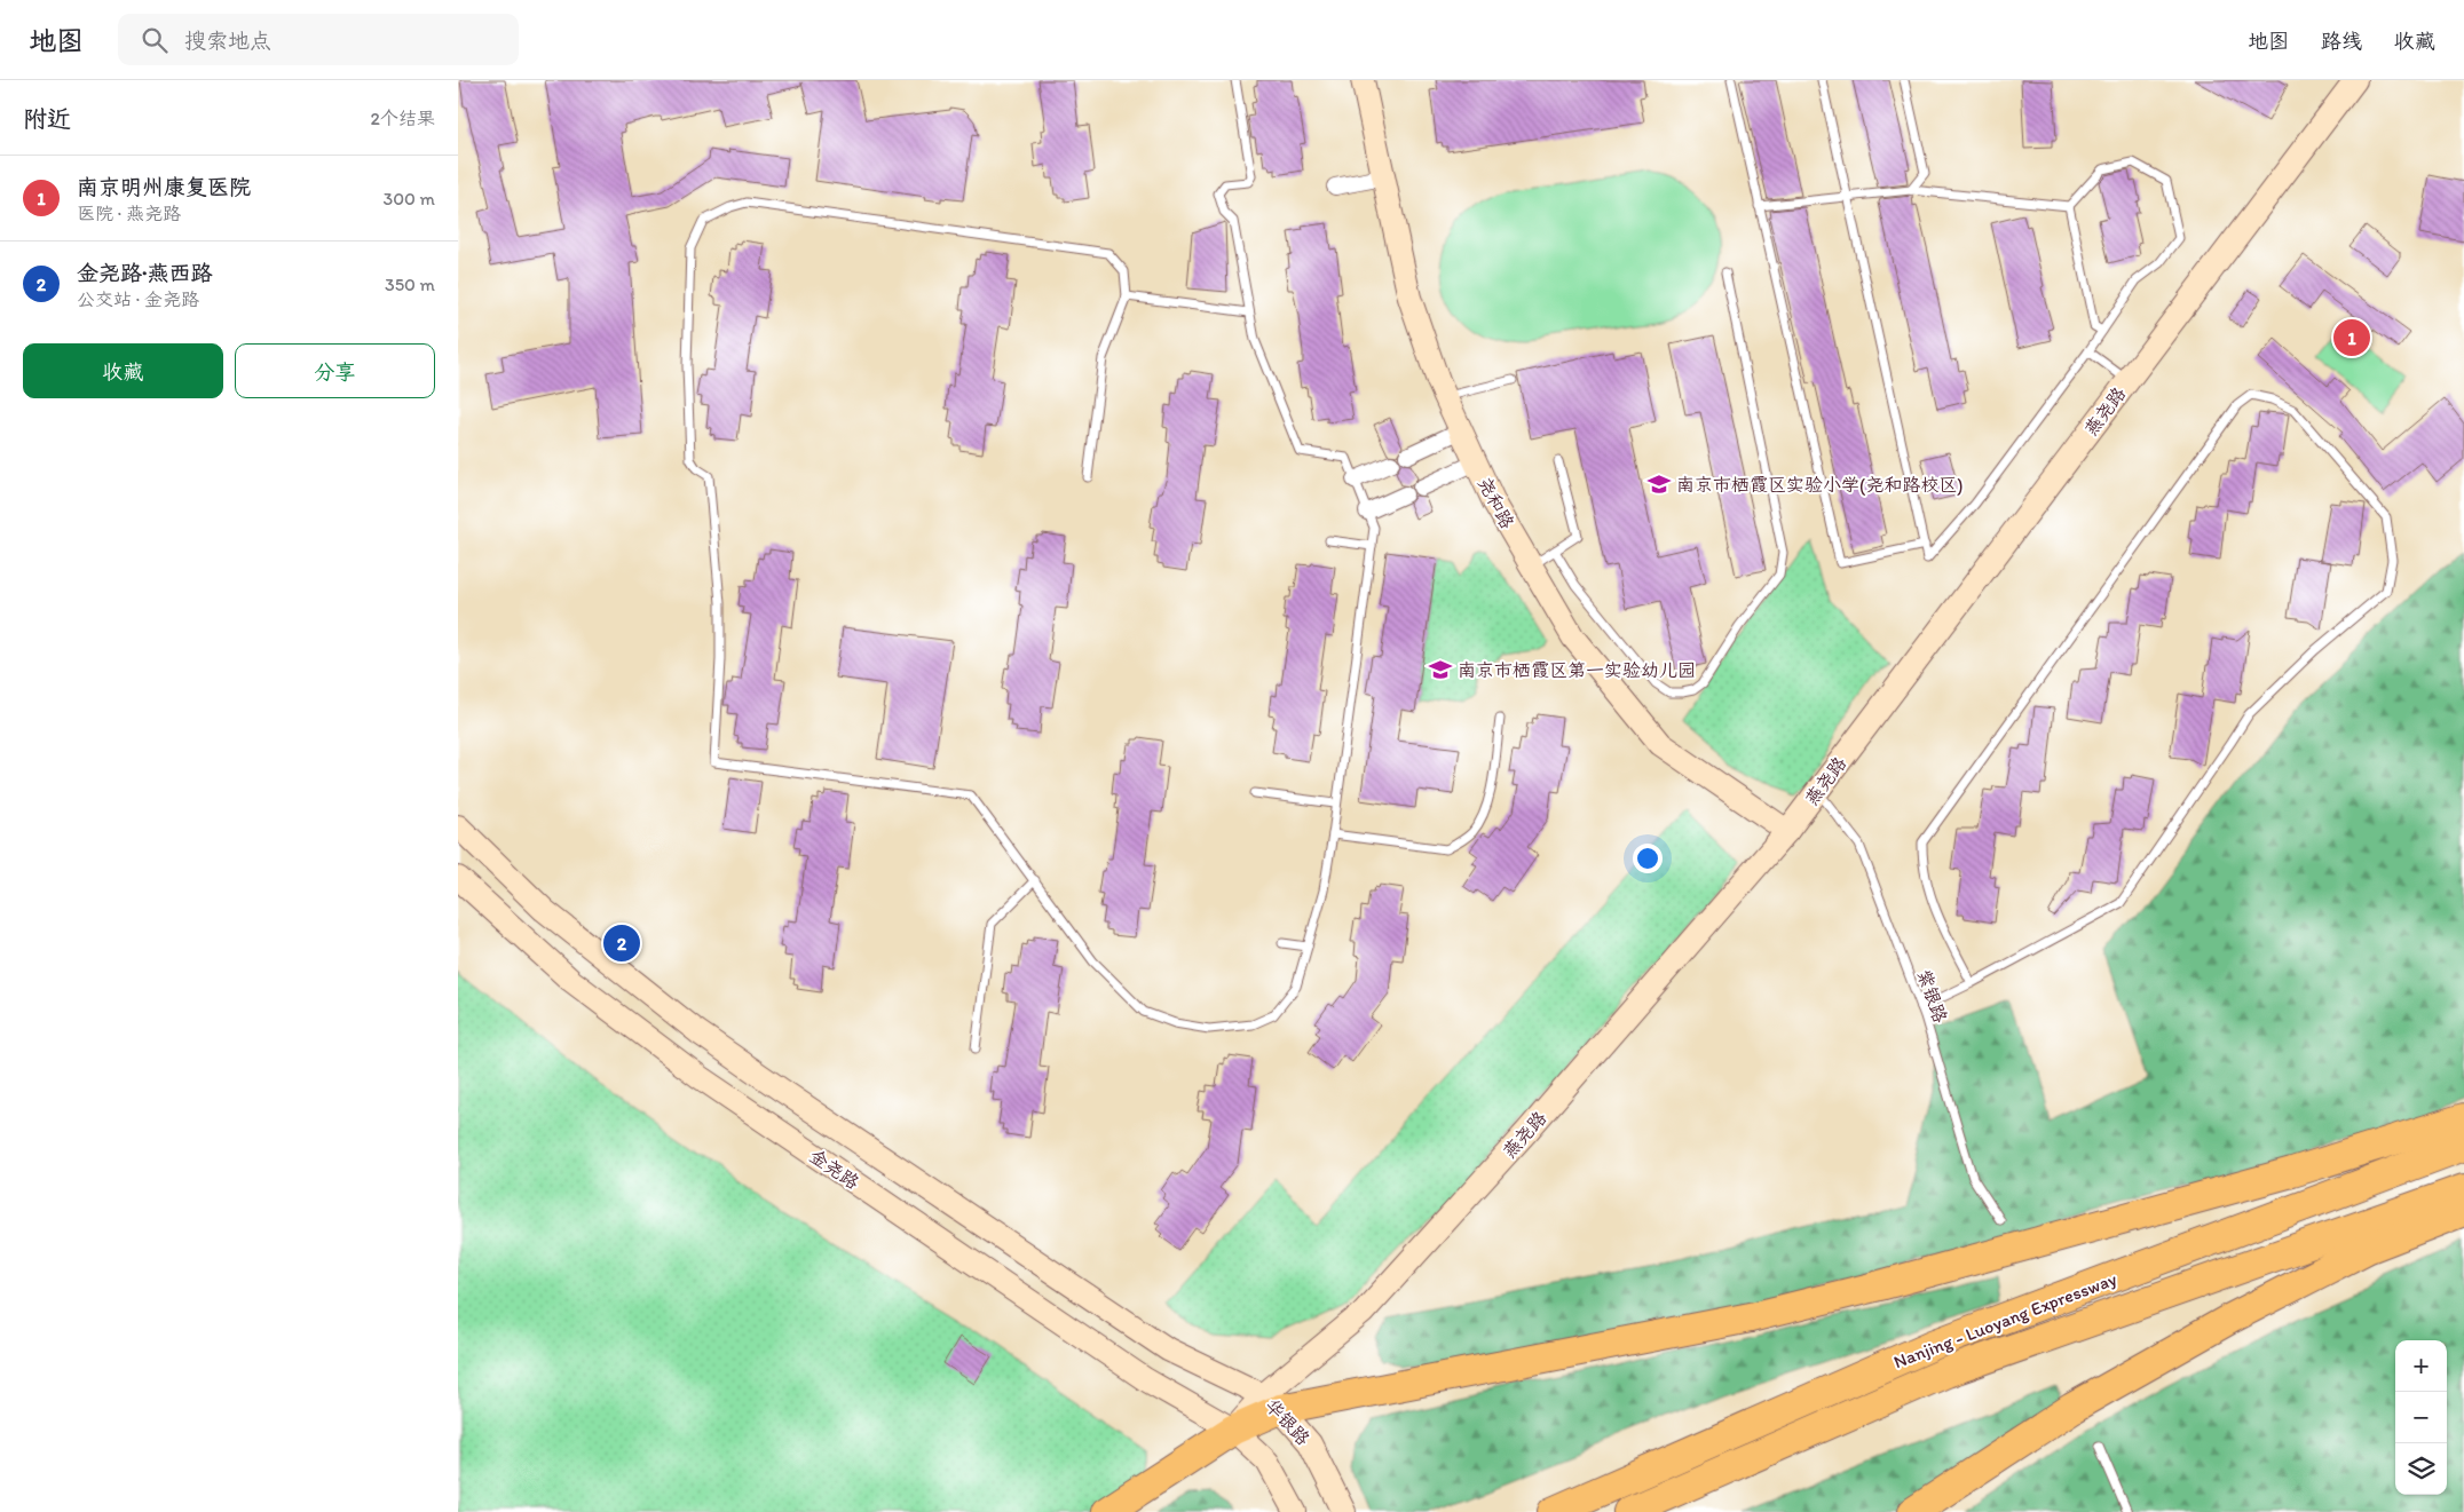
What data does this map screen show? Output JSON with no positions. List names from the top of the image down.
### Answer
{
  "streets": {
    "highway": ["Nanjing - Luoyang Expressway"],
    "main road": [
      "燕尧路",
      "尧和路",
      "金尧路",
      "华银路"
    ],
    "lane": ["紫银路"]
  },
  "crossings": [
    ["燕尧路", "尧和路"],
    ["燕尧路", "紫银路"],
    ["燕尧路", "华银路"],
    ["金尧路", "华银路"]
  ],
  "places": {
    "school or university": ["南京市栖霞区实验小学(尧和路校区)", "南京市栖霞区第一实验幼儿园"]
  },
  "page": {
    "header": "地图",
    "search": "搜索地点",
    "nav": ["地图", "路线", "收藏"],
    "heading": ["附近", "2个结果"],
    "list": [
      {
        "mark": "1",
        "name": "南京明州康复医院",
        "note": "医院 · 燕尧路",
        "value": "300 m"
      },
      {
        "mark": "2",
        "name": "金尧路·燕西路",
        "note": "公交站 · 金尧路",
        "value": "350 m"
      }
    ],
    "pins": ["1", "2"],
    "buttons": ["收藏", "分享"],
    "map_buttons": ["+", "−"]
  }
}
